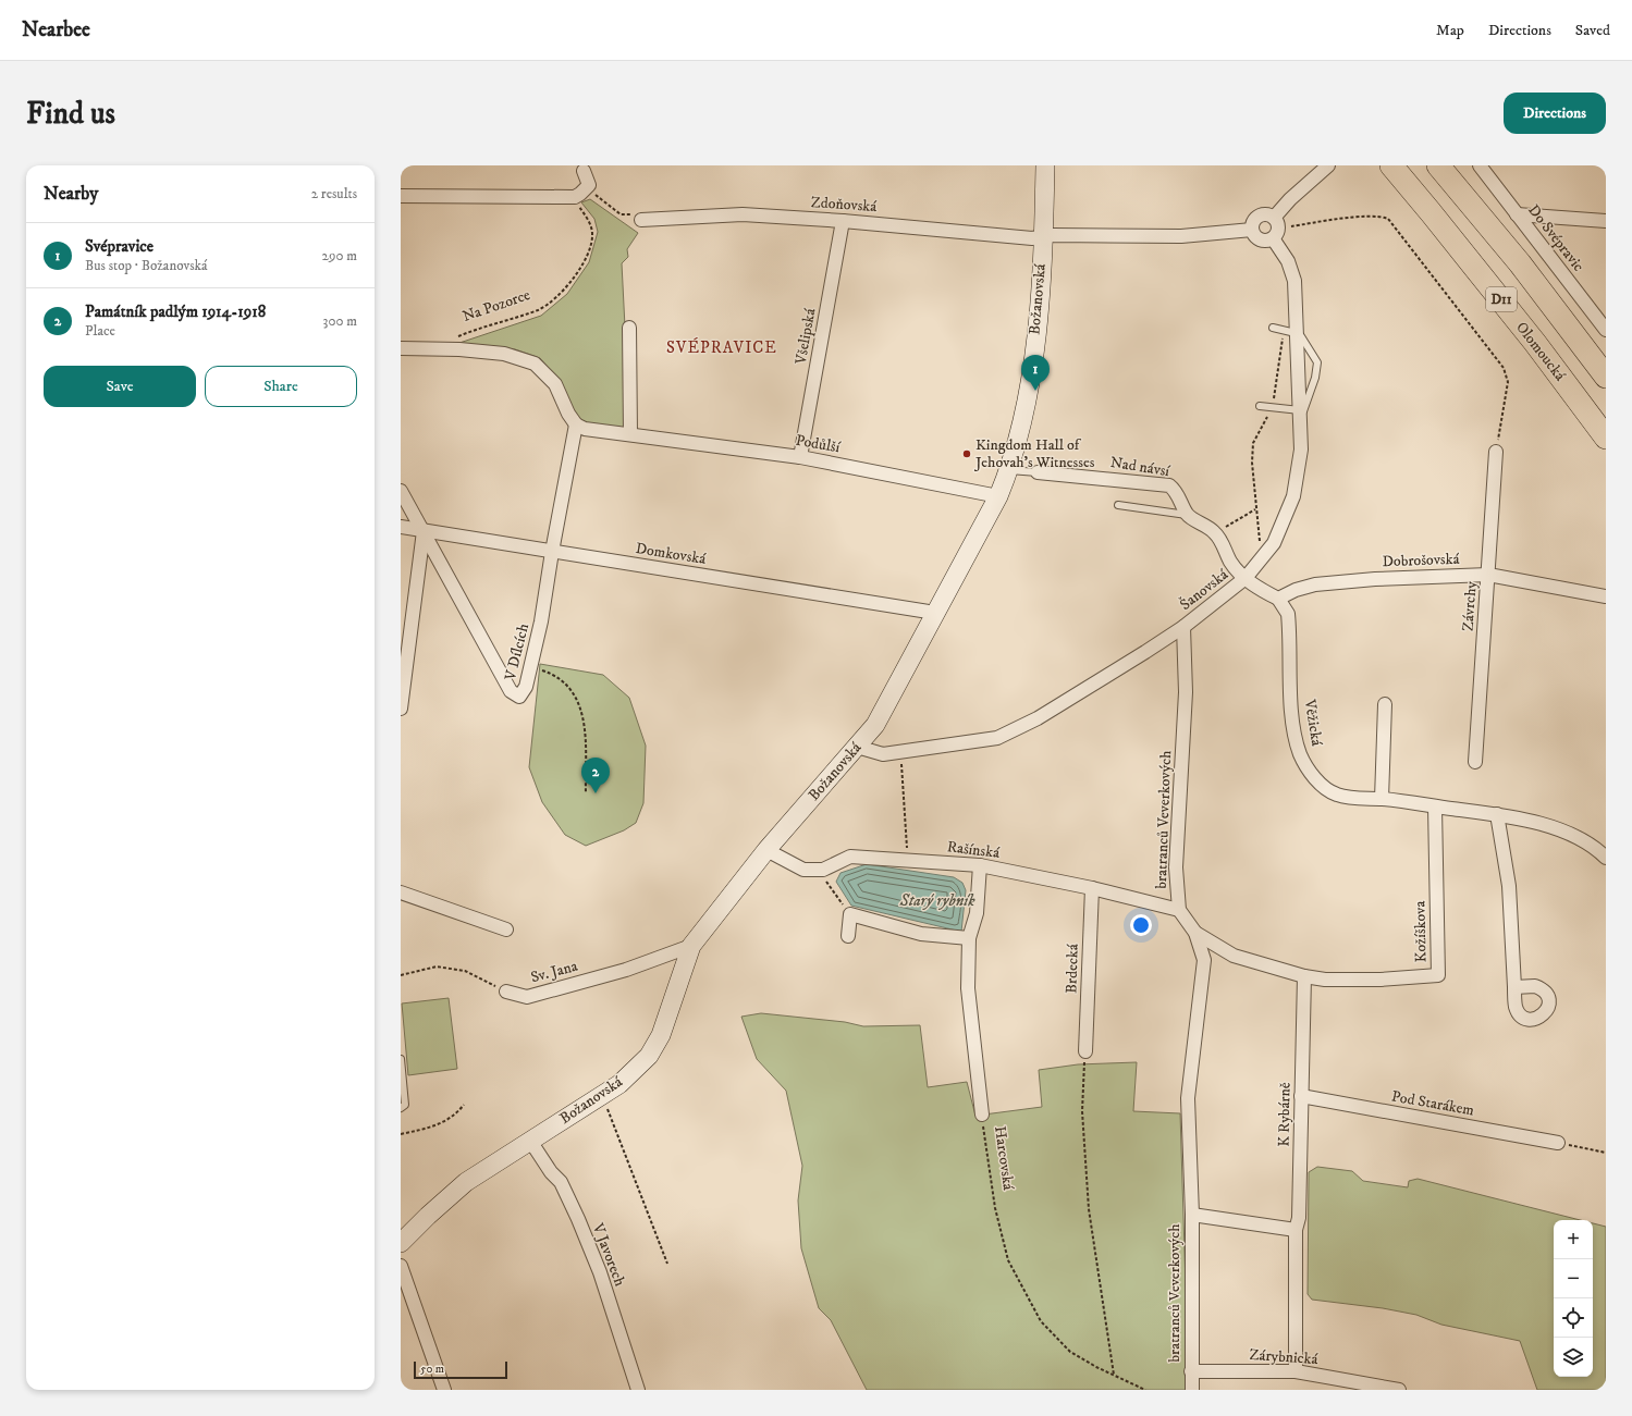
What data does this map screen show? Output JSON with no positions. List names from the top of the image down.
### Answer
{
  "streets": {
    "highway": ["D11", "Olomoucká"],
    "street": [
      "Zdoňovská",
      "Do Svépravic",
      "Božanovská",
      "Všelipská",
      "Podůlší",
      "Nad návsí",
      "Domkovská",
      "Dobrošovská",
      "Šanovská",
      "Závrchy",
      "V Dílcích",
      "Věžická",
      "bratranců Veverkových",
      "Rašínská",
      "Kožíškova",
      "Brdecká",
      "Sv. Jana",
      "Pod Starákem",
      "K Rybárně",
      "Harcovská",
      "V Javorech",
      "Zárybnická"
    ],
    "path": ["Na Pozorce"]
  },
  "crossings": [
    ["Zdoňovská", "Božanovská"],
    ["Zdoňovská", "Všelipská"],
    ["Zdoňovská", "Šanovská"],
    ["Božanovská", "Podůlší"],
    ["Božanovská", "Nad návsí"],
    ["Božanovská", "Domkovská"],
    ["Božanovská", "Šanovská"],
    ["Božanovská", "Rašínská"],
    ["Božanovská", "Sv. Jana"],
    ["Božanovská", "V Javorech"],
    ["Všelipská", "Podůlší"],
    ["Podůlší", "V Dílcích"],
    ["Domkovská", "V Dílcích"],
    ["Dobrošovská", "Závrchy"],
    ["Dobrošovská", "Věžická"],
    ["Šanovská", "bratranců Veverkových"],
    ["Věžická", "Kožíškova"],
    ["bratranců Veverkových", "Rašínská"],
    ["bratranců Veverkových", "K Rybárně"],
    ["bratranců Veverkových", "Zárybnická"],
    ["Rašínská", "Brdecká"],
    ["Rašínská", "Harcovská"],
    ["Kožíškova", "K Rybárně"],
    ["Pod Starákem", "K Rybárně"],
    ["K Rybárně", "Zárybnická"]
  ],
  "districts": ["SVÉPRAVICE"],
  "water": ["Starý rybník"],
  "places": ["Kingdom Hall of Jehovah's Witnesses"],
  "scale_bar": "50 m",
  "page": {
    "header": "Nearbee",
    "nav": ["Map", "Directions", "Saved"],
    "buttons": [
      "Directions",
      ["Save", "Share"]
    ],
    "title": "Find us",
    "heading": ["Nearby", "2 results"],
    "list": [
      {
        "mark": "1",
        "name": "Svépravice",
        "note": "Bus stop · Božanovská",
        "value": "290 m"
      },
      {
        "mark": "2",
        "name": "Památník padlým 1914-1918",
        "note": "Place",
        "value": "300 m"
      }
    ],
    "pins": ["1", "2"],
    "map_buttons": ["+", "−"],
    "scale": "50 m"
  }
}
